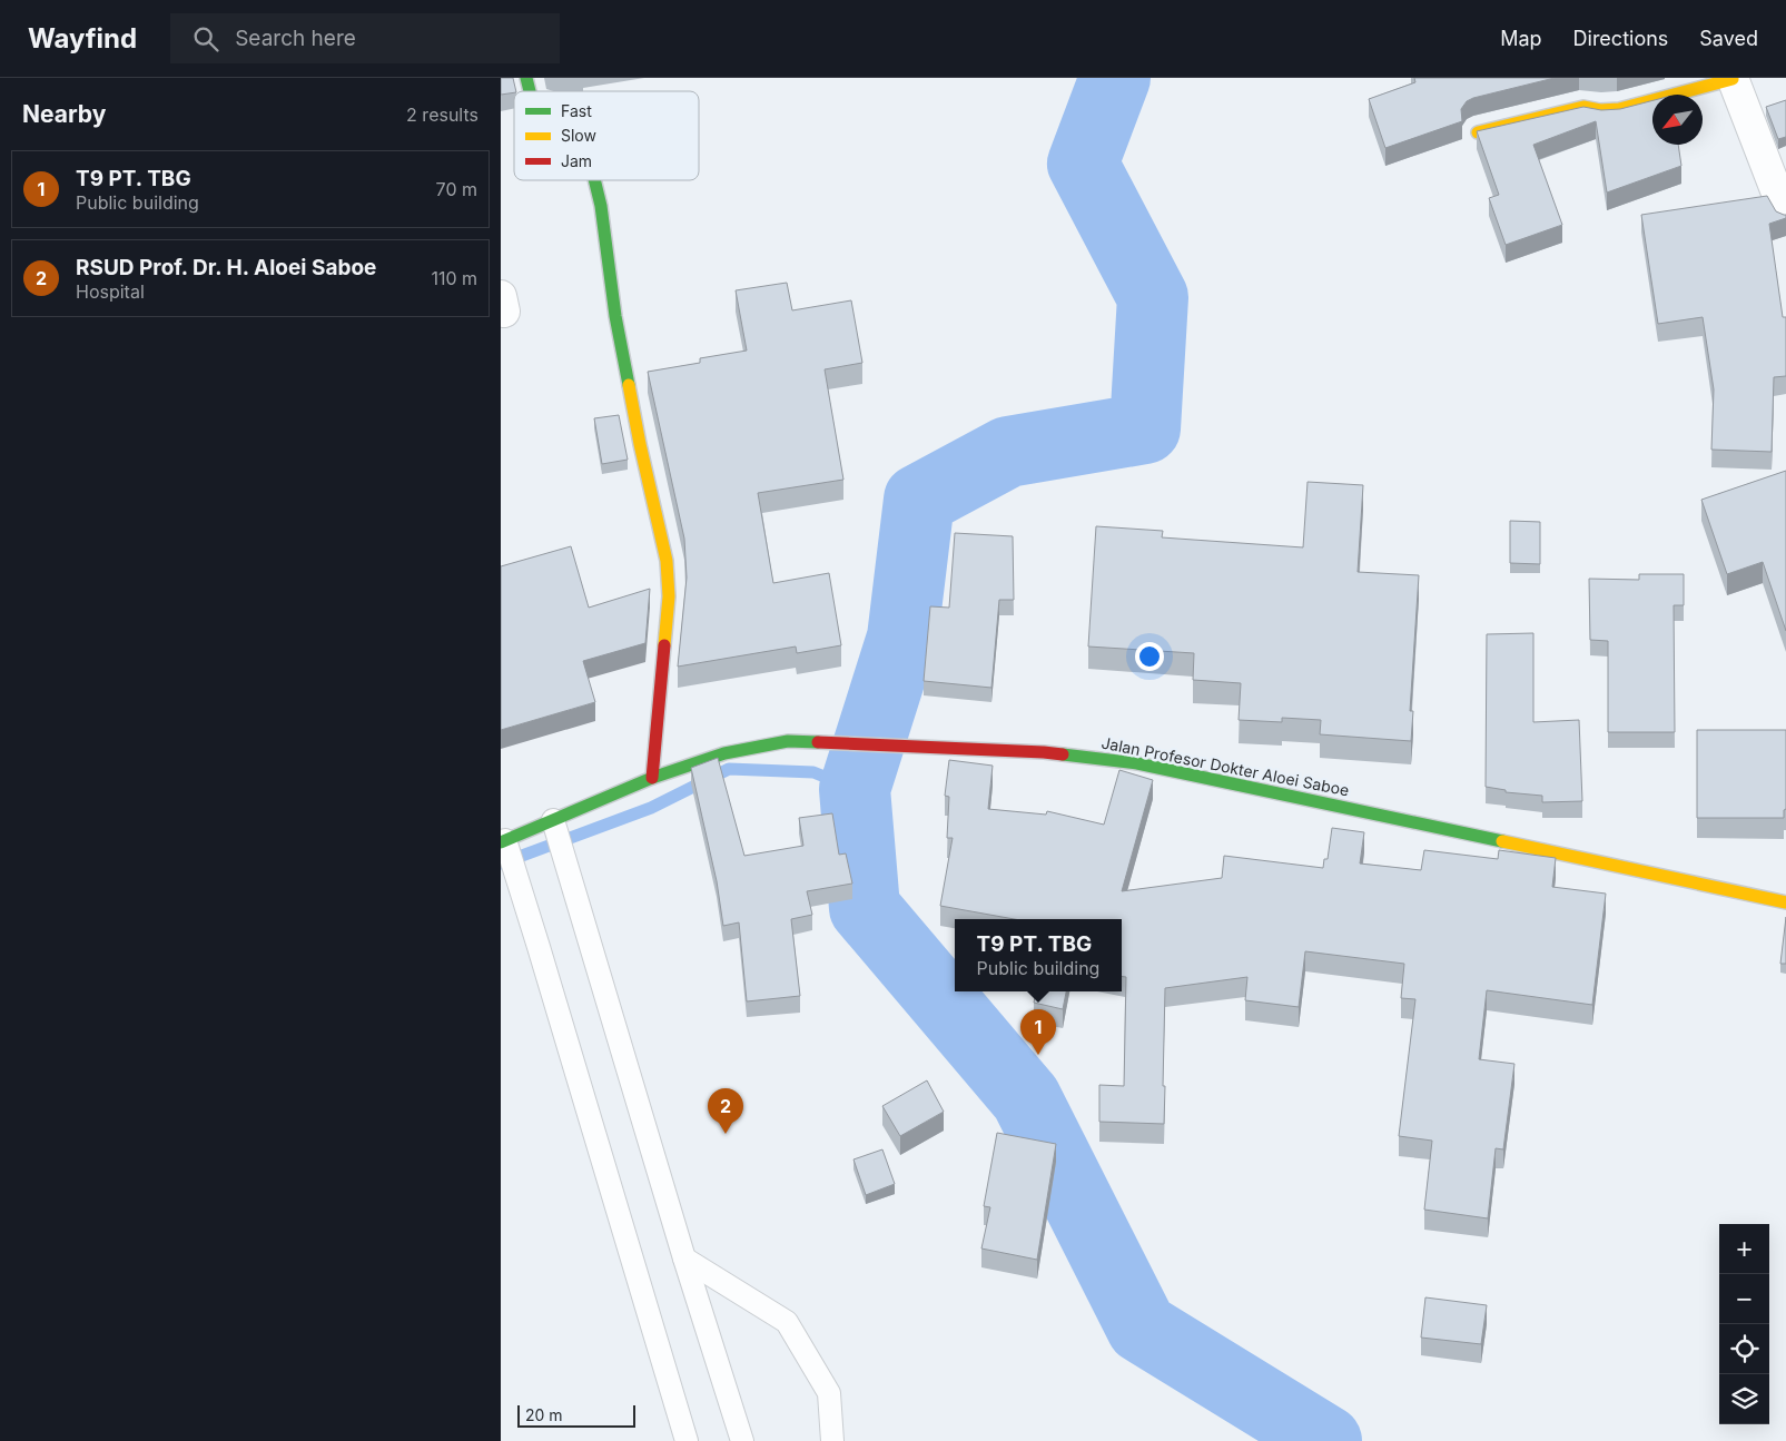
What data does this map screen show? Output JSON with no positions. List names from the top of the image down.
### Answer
{
  "streets": {
    "street": ["Jalan Profesor Dokter Aloei Saboe"]
  },
  "legend": ["Fast", "Slow", "Jam"],
  "scale_bar": "20 m",
  "north": "bottom left",
  "page": {
    "header": "Wayfind",
    "search": "Search here",
    "nav": ["Map", "Directions", "Saved"],
    "heading": ["Nearby", "2 results"],
    "list": [
      {
        "mark": "1",
        "name": "T9 PT. TBG",
        "note": "Public building",
        "value": "70 m"
      },
      {
        "mark": "2",
        "name": "RSUD Prof. Dr. H. Aloei Saboe",
        "note": "Hospital",
        "value": "110 m"
      }
    ],
    "popup": ["T9 PT. TBG", "Public building"],
    "pins": ["1", "2"],
    "map_buttons": ["+", "−"],
    "scale": "20 m"
  }
}
